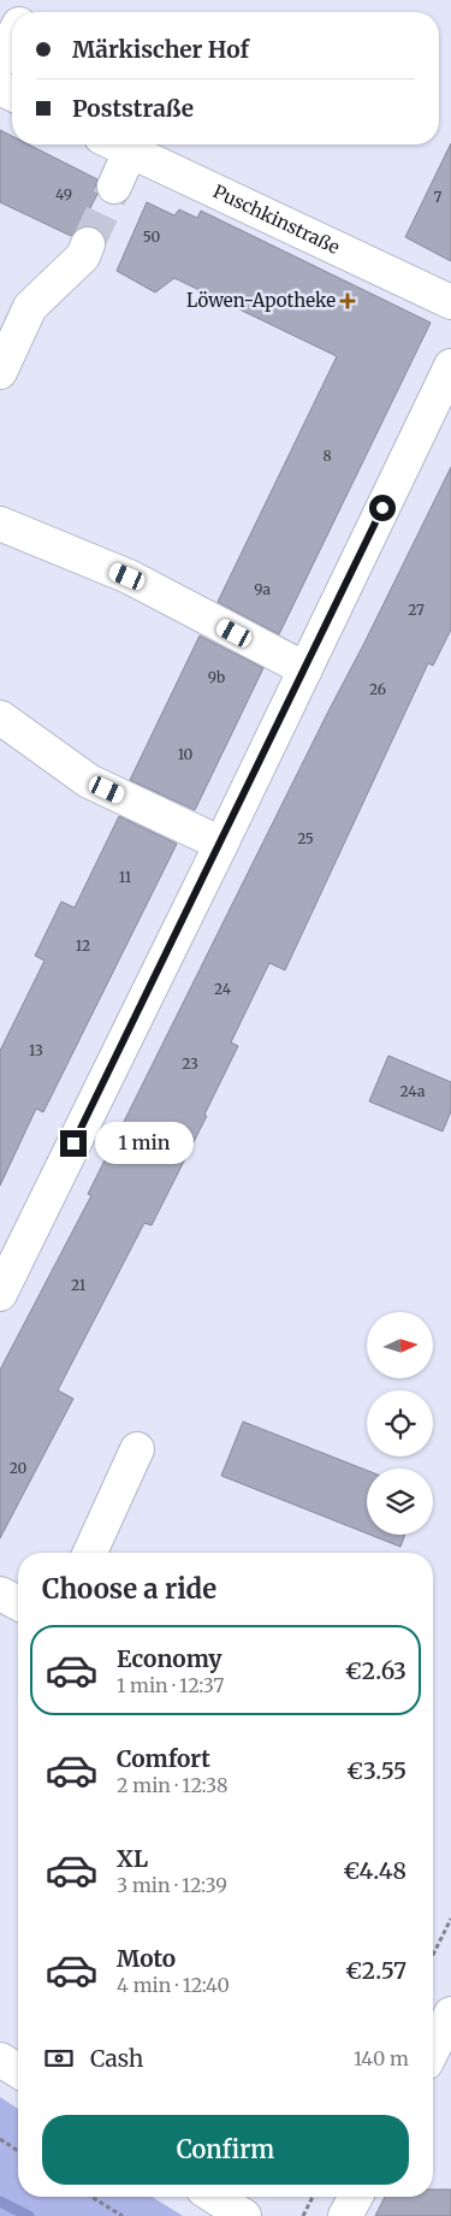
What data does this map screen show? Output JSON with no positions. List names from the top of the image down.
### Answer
{
  "streets": {
    "street": ["Puschkinstraße"]
  },
  "places": {
    "health": ["Löwen-Apotheke"]
  },
  "house_numbers": [
    "49",
    "7",
    "50",
    "8",
    "9a",
    "27",
    "9b",
    "26",
    "10",
    "25",
    "11",
    "12",
    "24",
    "13",
    "23",
    "24a",
    "21",
    "20"
  ],
  "north": "right",
  "page": {
    "banner": ["Märkischer Hof", "Poststraße"],
    "bubble": "1 min",
    "heading": "Choose a ride",
    "list": [
      {
        "name": "Economy",
        "note": "1 min · 12:37",
        "value": "€2.63"
      },
      {
        "name": "Comfort",
        "note": "2 min · 12:38",
        "value": "€3.55"
      },
      {
        "name": "XL",
        "note": "3 min · 12:39",
        "value": "€4.48"
      },
      {
        "name": "Moto",
        "note": "4 min · 12:40",
        "value": "€2.57"
      }
    ],
    "pay": ["Cash", "140 m"],
    "buttons": "Confirm"
  }
}
